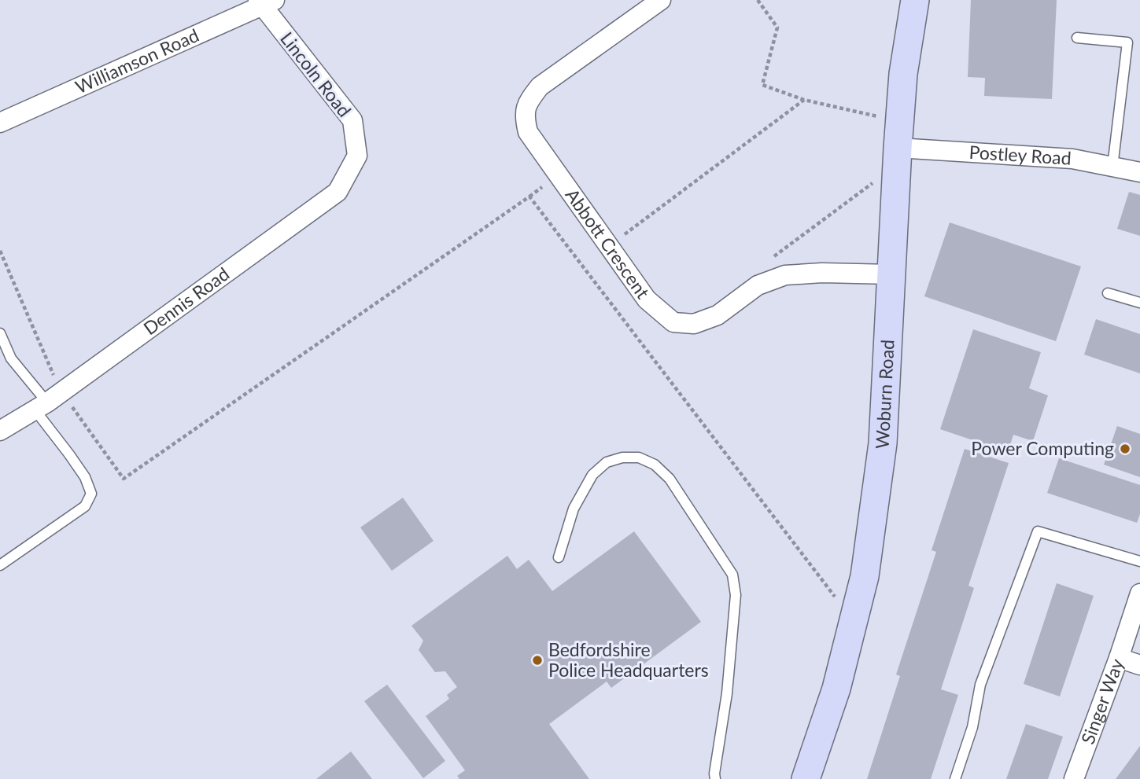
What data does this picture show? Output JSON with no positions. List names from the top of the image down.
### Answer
{
  "streets": {
    "main road": ["Woburn Road"],
    "street": [
      "Williamson Road",
      "Lincoln Road",
      "Postley Road",
      "Abbott Crescent",
      "Dennis Road",
      "Singer Way"
    ]
  },
  "crossings": [
    ["Williamson Road", "Lincoln Road"],
    ["Lincoln Road", "Dennis Road"],
    ["Postley Road", "Woburn Road"],
    ["Abbott Crescent", "Woburn Road"]
  ],
  "places": ["Power Computing", "Bedfordshire Police Headquarters"]
}
